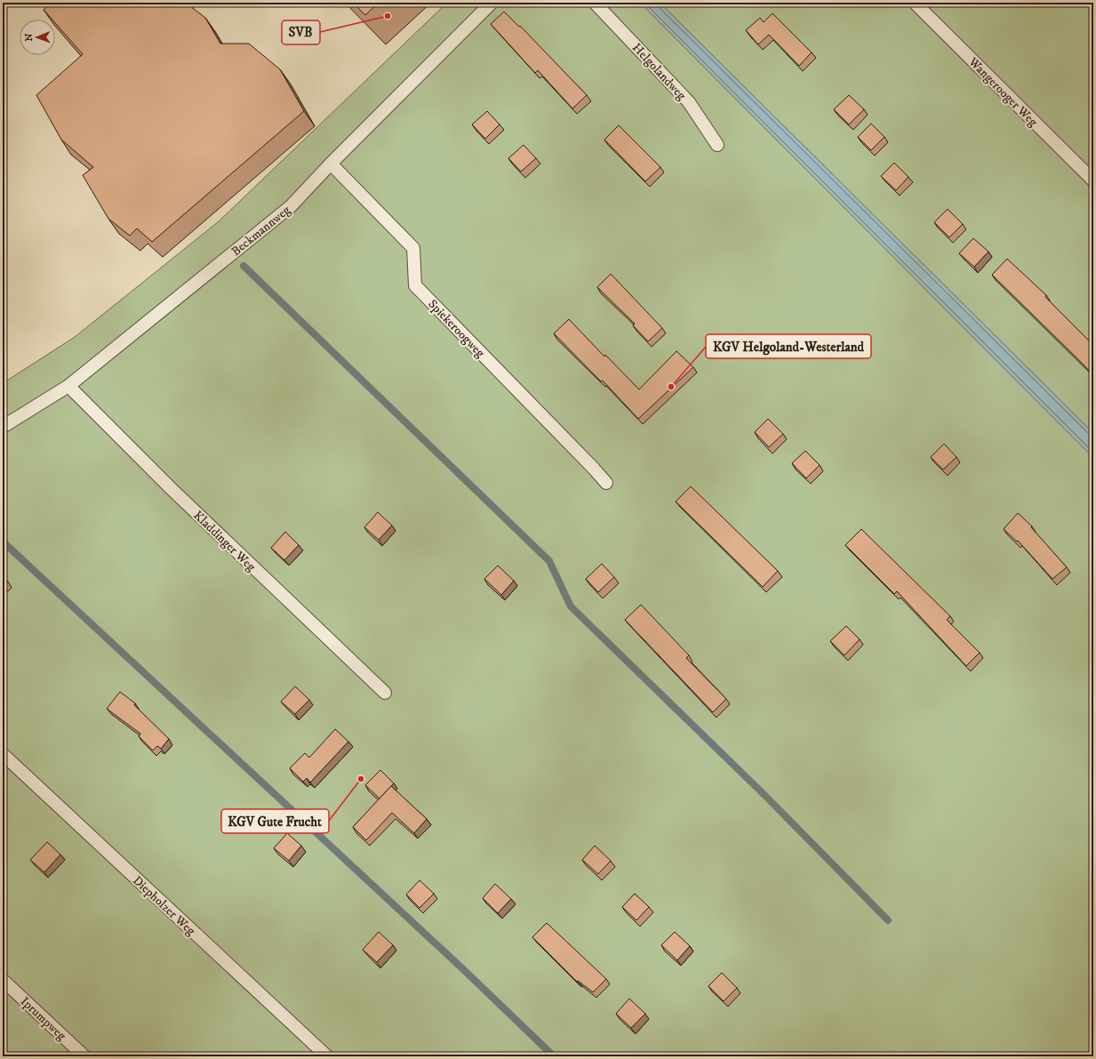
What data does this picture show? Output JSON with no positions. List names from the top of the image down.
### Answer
{
  "streets": {
    "lane": [
      "Helgolandweg",
      "Wangerooger Weg",
      "Beckmannweg",
      "Spiekeroogweg",
      "Kladdinger Weg",
      "Diepholzer Weg",
      "Iprumpweg"
    ]
  },
  "crossings": [
    ["Beckmannweg", "Spiekeroogweg"],
    ["Beckmannweg", "Kladdinger Weg"]
  ],
  "places": ["SVB", "KGV Helgoland-Westerland", "KGV Gute Frucht"],
  "north": "left"
}
